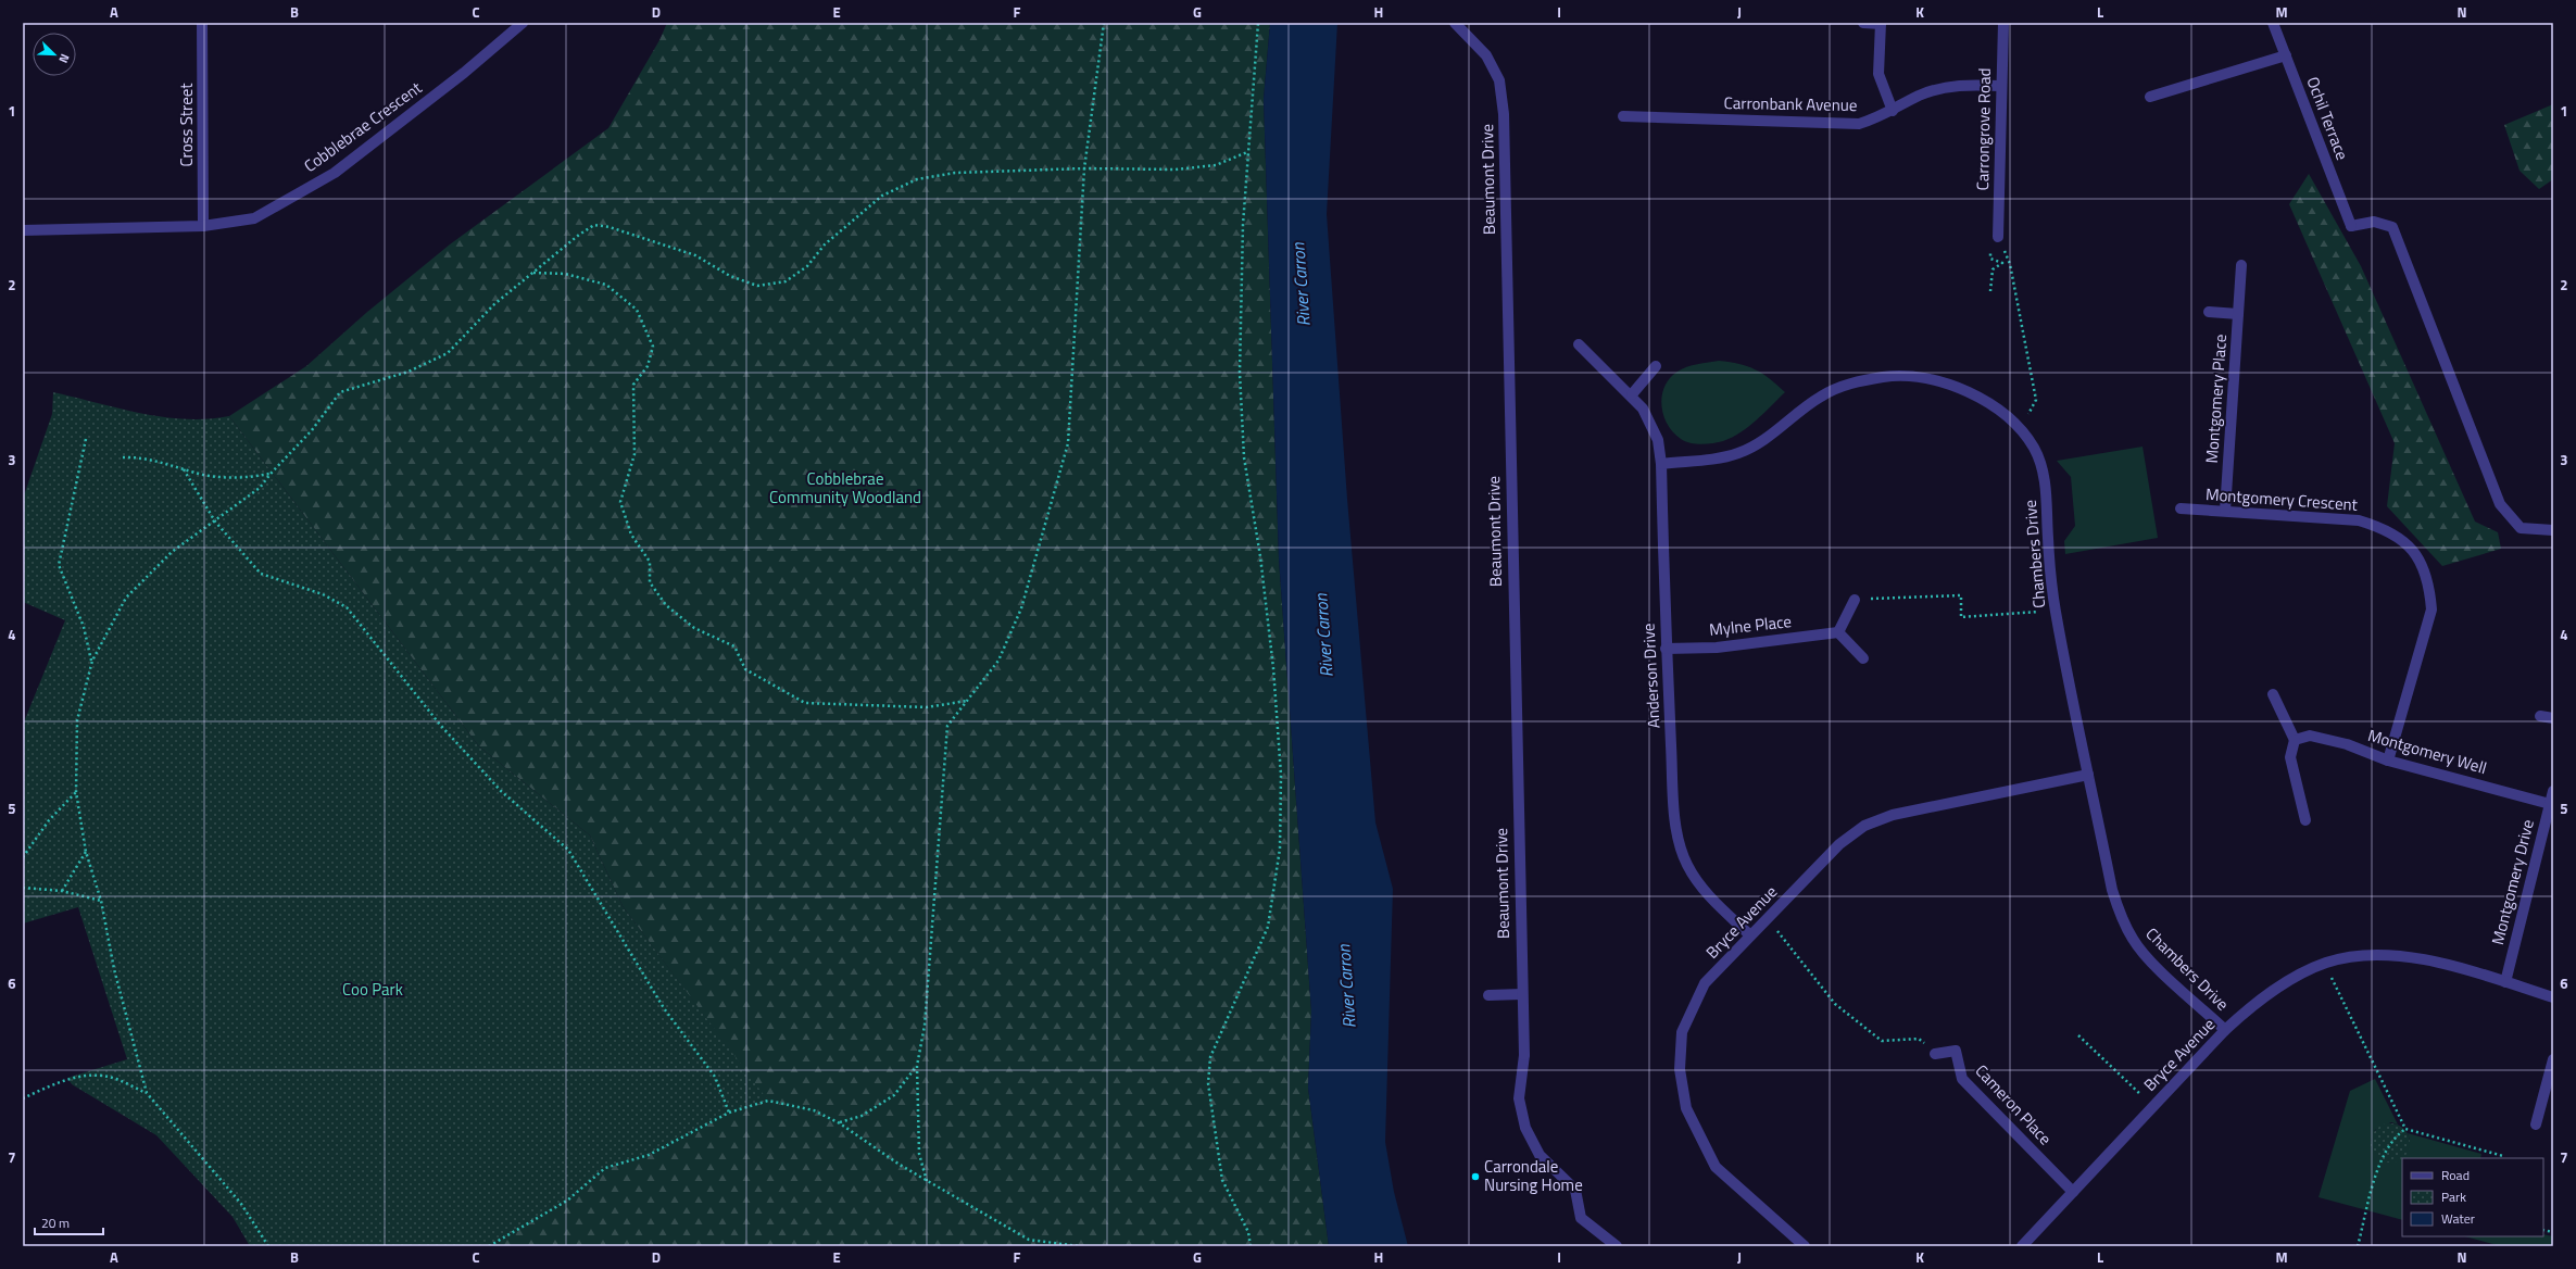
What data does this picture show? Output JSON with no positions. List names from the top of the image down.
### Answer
{
  "streets": {
    "street": [
      "Carronbank Avenue",
      "Ochil Terrace",
      "Cross Street",
      "Cobblebrae Crescent",
      "Carrongrove Road",
      "Beaumont Drive",
      "Montgomery Place",
      "Montgomery Crescent",
      "Chambers Drive",
      "Mylne Place",
      "Anderson Drive",
      "Montgomery Well",
      "Montgomery Drive",
      "Bryce Avenue",
      "Cameron Place"
    ]
  },
  "crossings": [
    ["Carronbank Avenue", "Carrongrove Road"],
    ["Cross Street", "Cobblebrae Crescent"],
    ["Montgomery Place", "Montgomery Crescent"],
    ["Montgomery Crescent", "Montgomery Well"],
    ["Chambers Drive", "Anderson Drive"],
    ["Chambers Drive", "Bryce Avenue"],
    ["Mylne Place", "Anderson Drive"],
    ["Anderson Drive", "Bryce Avenue"],
    ["Montgomery Well", "Montgomery Drive"],
    ["Montgomery Drive", "Bryce Avenue"],
    ["Bryce Avenue", "Cameron Place"]
  ],
  "water": ["River Carron"],
  "parks": ["Cobblebrae Community Woodland", "Coo Park"],
  "places": ["Carrondale Nursing Home"],
  "legend": ["Road", "Park", "Water"],
  "scale_bar": "20 m",
  "north": "bottom right",
  "grid": {
    "columns": [
      "A",
      "B",
      "C",
      "D",
      "E",
      "F",
      "G",
      "H",
      "I",
      "J",
      "K",
      "L",
      "M",
      "N"
    ],
    "rows": [
      "1",
      "2",
      "3",
      "4",
      "5",
      "6",
      "7"
    ]
  }
}
